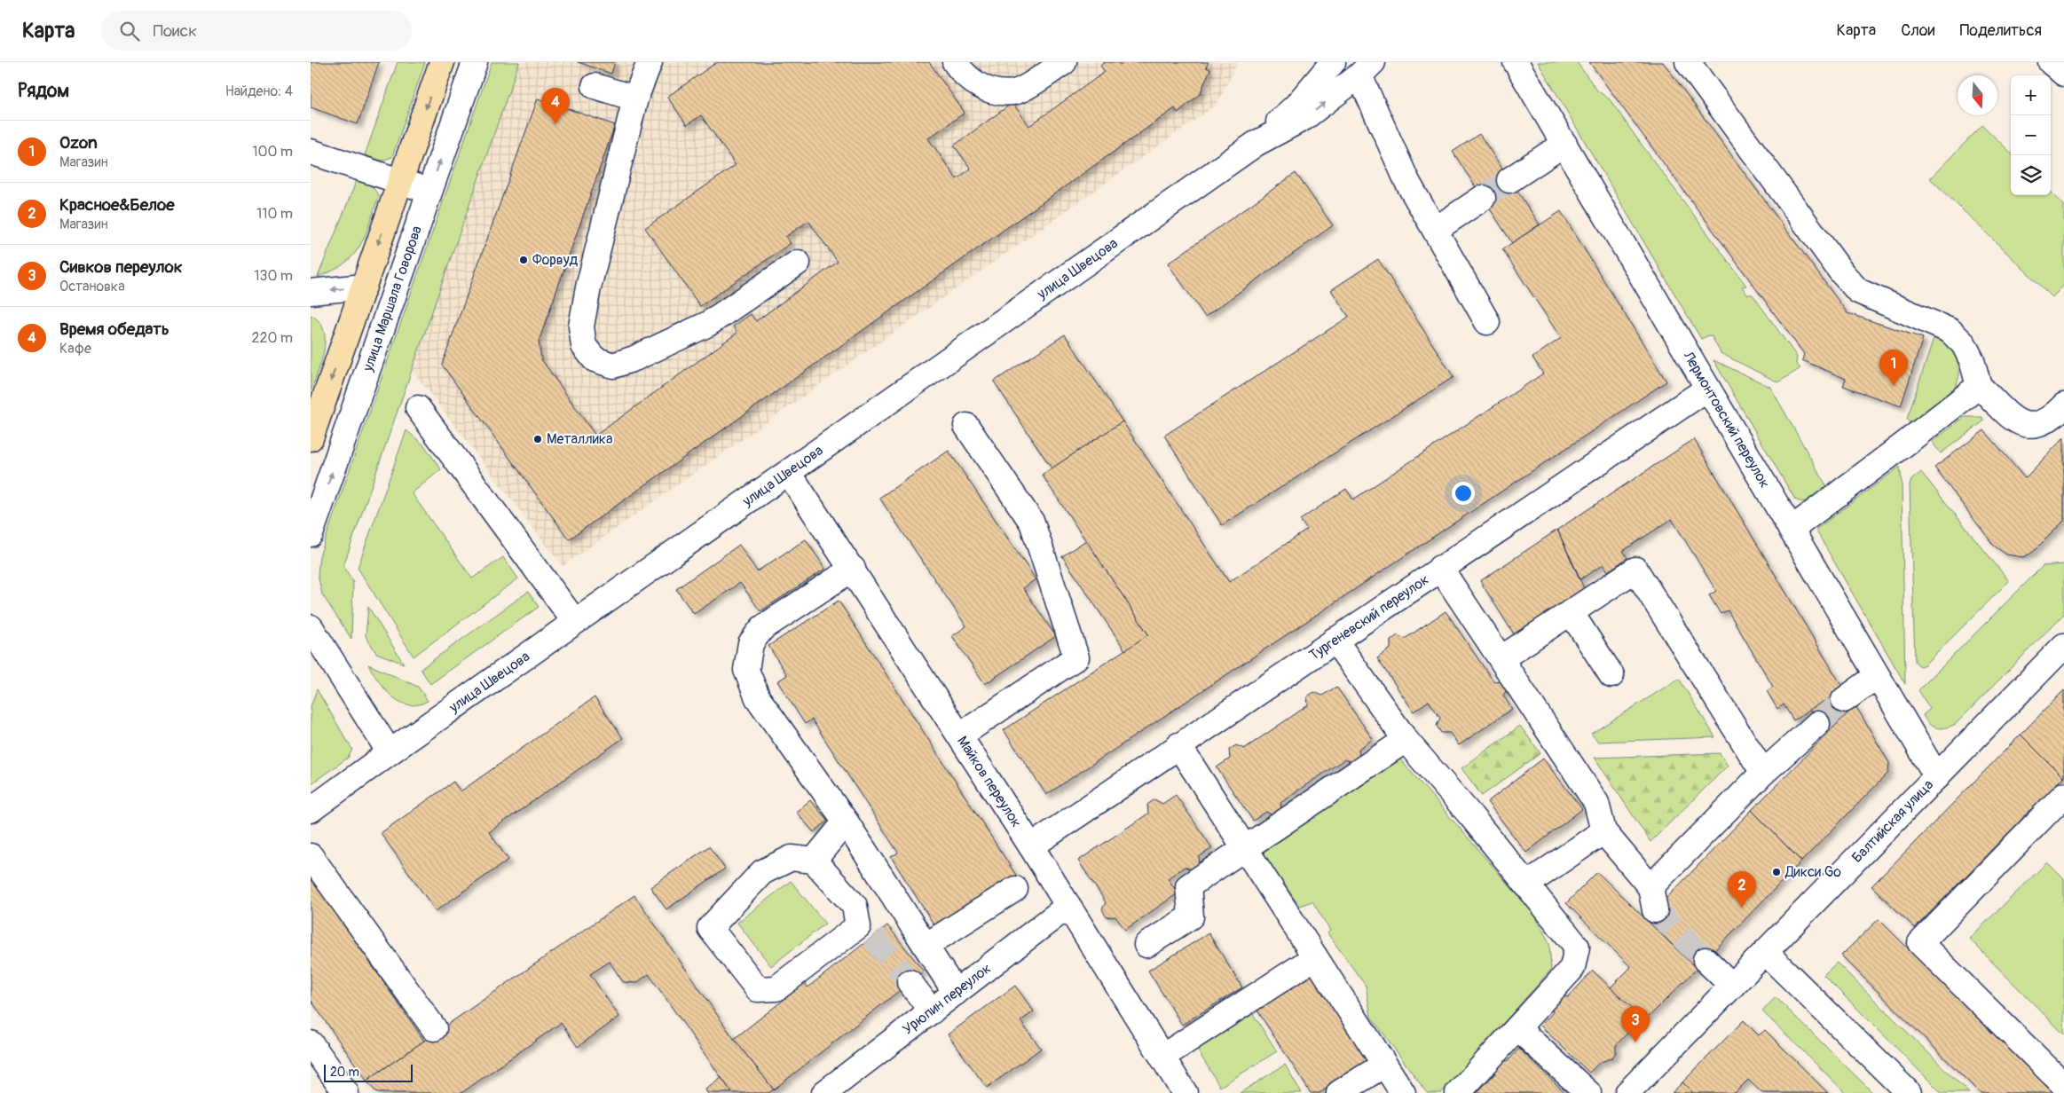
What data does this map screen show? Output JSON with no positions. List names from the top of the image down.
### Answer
{
  "streets": {
    "street": [
      "улица Швецова",
      "улица Маршала Говорова",
      "Лермонтовский переулок",
      "Тургеневский переулок",
      "Майков переулок",
      "Балтийская улица",
      "Урюпин переулок"
    ]
  },
  "crossings": [
    ["улица Швецова", "Майков переулок"],
    ["Лермонтовский переулок", "Тургеневский переулок"],
    ["Лермонтовский переулок", "Балтийская улица"],
    ["Тургеневский переулок", "Майков переулок"],
    ["Майков переулок", "Урюпин переулок"]
  ],
  "one_way": ["улица Маршала Говорова"],
  "places": ["Форвуд", "Металлика", "Дикси Go"],
  "scale_bar": "20 m",
  "north": "bottom",
  "page": {
    "header": "Карта",
    "search": "Поиск",
    "nav": ["Карта", "Слои", "Поделиться"],
    "heading": ["Рядом", "Найдено: 4"],
    "map_buttons": ["+", "−"],
    "pins": [
      "4",
      "1",
      "2",
      "3"
    ],
    "list": [
      {
        "mark": "1",
        "name": "Ozon",
        "note": "Магазин",
        "value": "100 m"
      },
      {
        "mark": "2",
        "name": "Красное&Белое",
        "note": "Магазин",
        "value": "110 m"
      },
      {
        "mark": "3",
        "name": "Сивков переулок",
        "note": "Остановка",
        "value": "130 m"
      },
      {
        "mark": "4",
        "name": "Время обедать",
        "note": "Кафе",
        "value": "220 m"
      }
    ],
    "scale": "20 m"
  }
}
